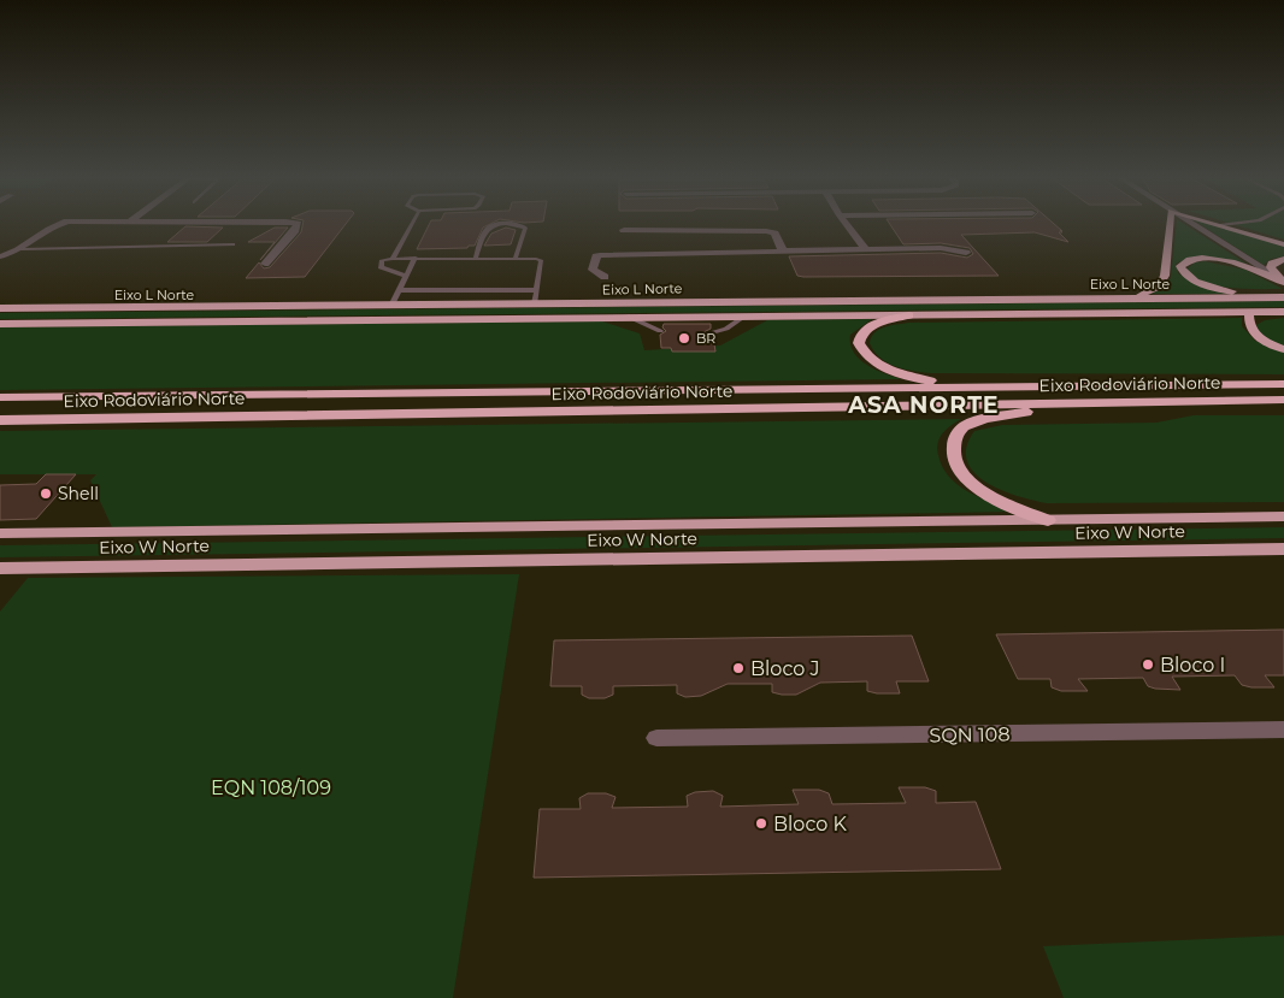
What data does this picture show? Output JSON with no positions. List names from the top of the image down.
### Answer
{
  "streets": {
    "highway": ["Eixo Rodoviário Norte"],
    "main road": ["Eixo L Norte", "Eixo W Norte"],
    "street": ["SQN 108"]
  },
  "districts": ["ASA NORTE"],
  "parks": ["EQN 108/109"],
  "places": [
    "BR",
    "Shell",
    "Bloco I",
    "Bloco J",
    "Bloco K"
  ]
}
